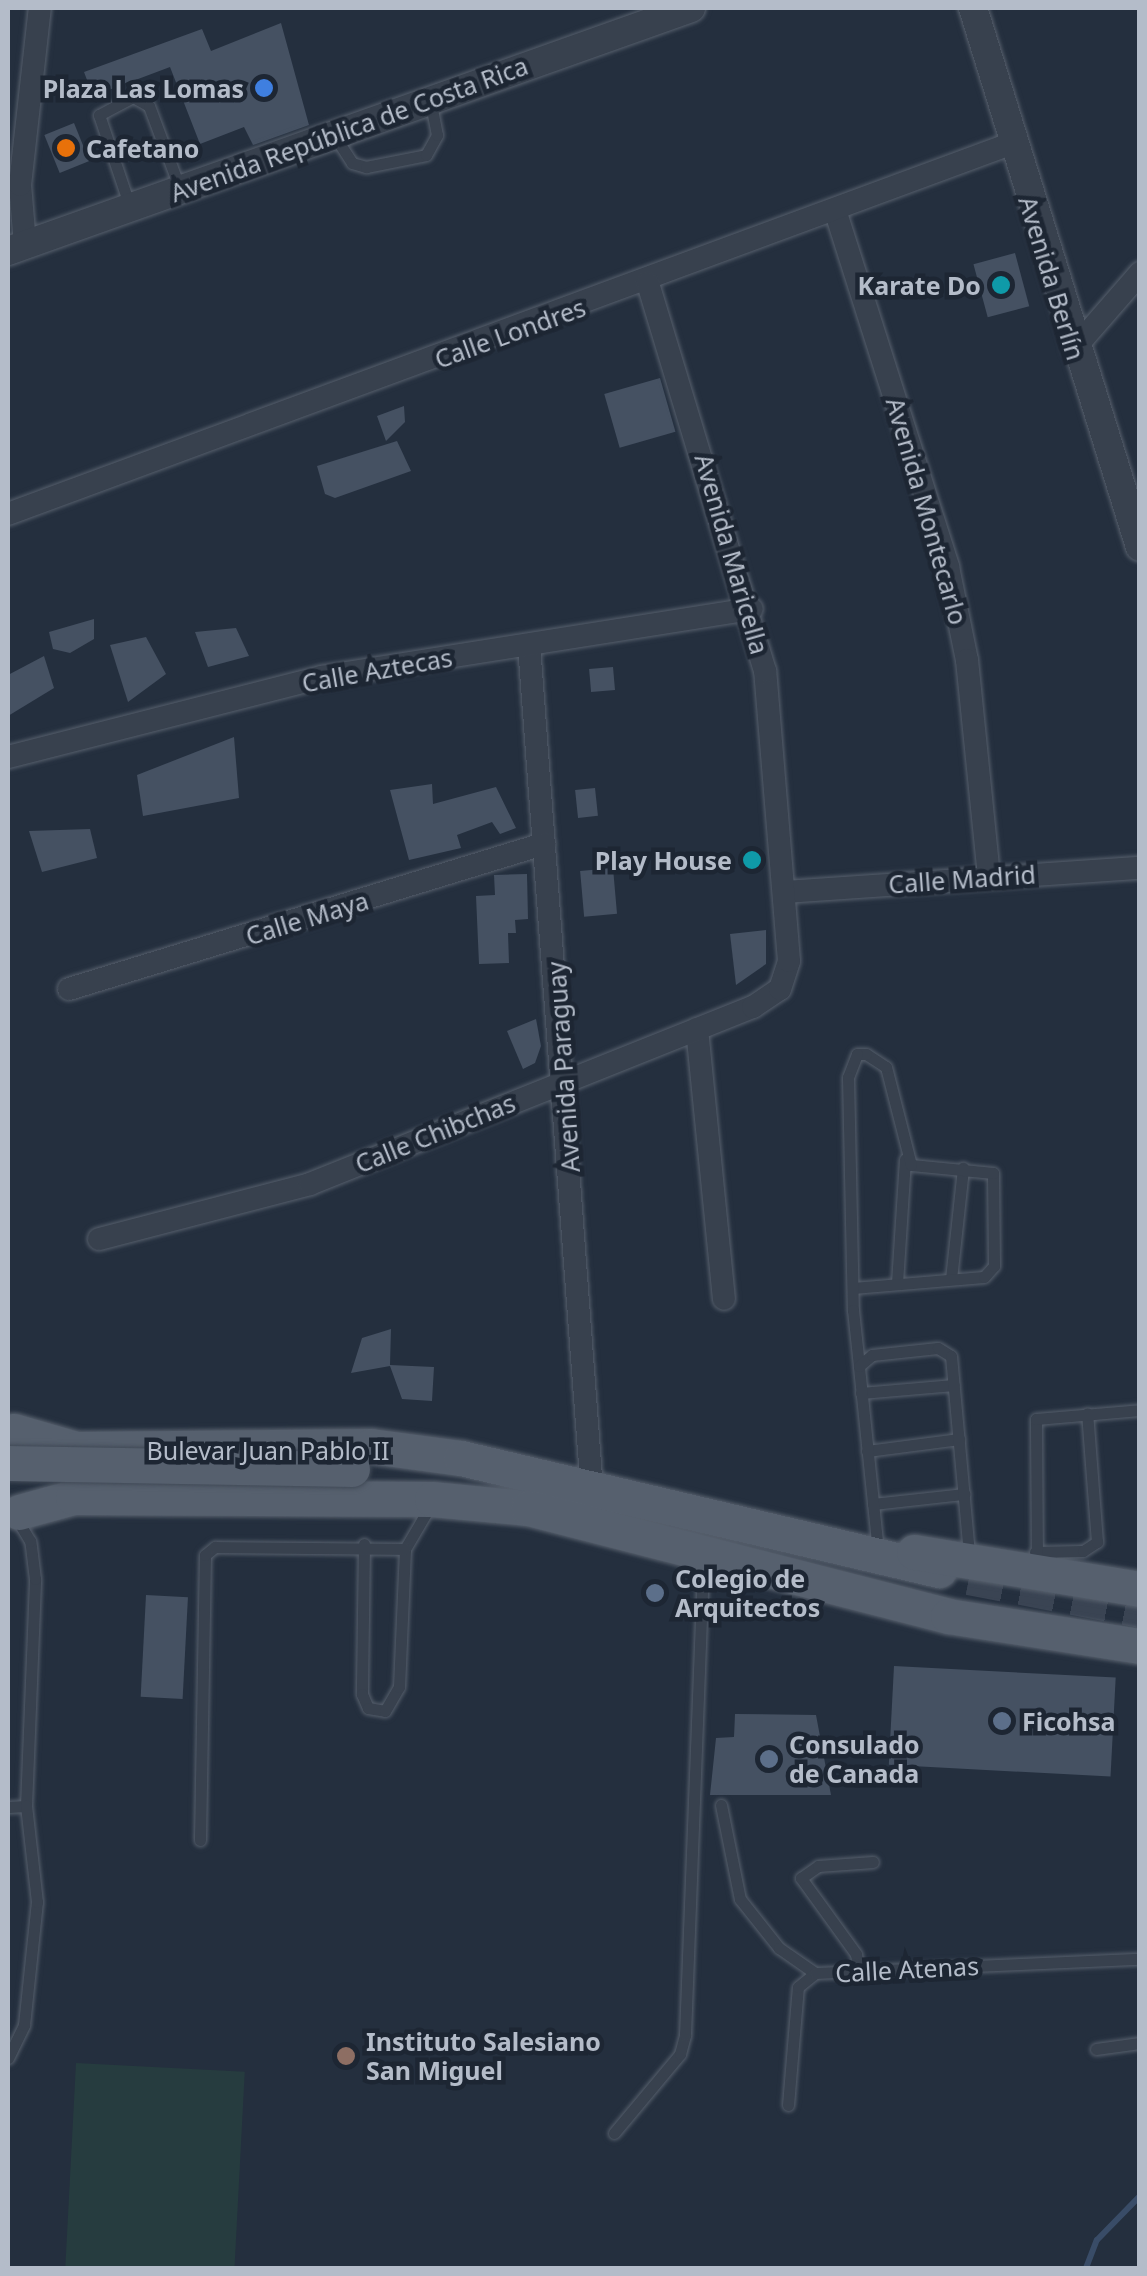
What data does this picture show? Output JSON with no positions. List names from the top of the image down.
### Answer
{
  "streets": {
    "main road": ["Bulevar Juan Pablo II"],
    "street": [
      "Avenida República de Costa Rica",
      "Avenida Berlín",
      "Calle Londres",
      "Avenida Montecarlo",
      "Avenida Maricella",
      "Calle Aztecas",
      "Calle Madrid",
      "Calle Maya",
      "Avenida Paraguay",
      "Calle Chibchas"
    ],
    "lane": ["Calle Atenas"]
  },
  "crossings": [
    ["Avenida Berlín", "Calle Londres"],
    ["Calle Londres", "Avenida Montecarlo"],
    ["Calle Londres", "Avenida Maricella"],
    ["Avenida Montecarlo", "Calle Madrid"],
    ["Avenida Maricella", "Calle Aztecas"],
    ["Avenida Maricella", "Calle Madrid"],
    ["Avenida Maricella", "Calle Chibchas"],
    ["Calle Aztecas", "Avenida Paraguay"],
    ["Calle Madrid", "Calle Chibchas"],
    ["Calle Maya", "Avenida Paraguay"],
    ["Avenida Paraguay", "Calle Chibchas"],
    ["Avenida Paraguay", "Bulevar Juan Pablo II"]
  ],
  "places": [
    "Plaza Las Lomas",
    "Cafetano",
    "Karate Do",
    "Play House",
    "Colegio de Arquitectos",
    "Ficohsa",
    "Consulado de Canada",
    "Instituto Salesiano San Miguel"
  ]
}
